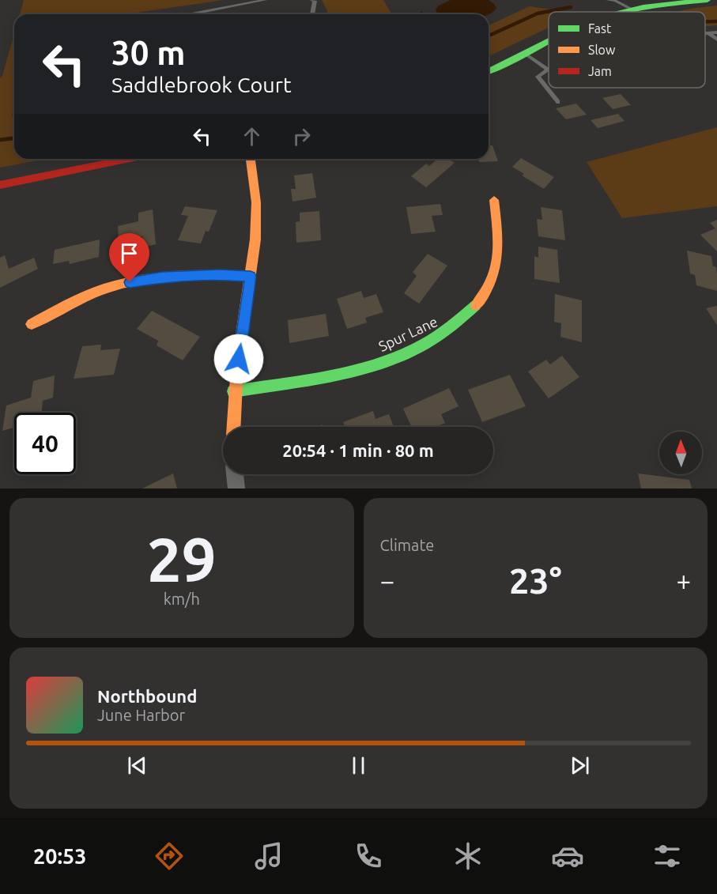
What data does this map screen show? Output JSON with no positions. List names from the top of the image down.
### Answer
{
  "streets": {
    "street": ["Spur Lane"]
  },
  "legend": ["Fast", "Slow", "Jam"],
  "north": "top",
  "page": {
    "turn": ["30 m", "Saddlebrook Court"],
    "limit": "40",
    "trip": "20:54 · 1 min · 80 m",
    "tile": [
      ["29", "km/h"],
      "Climate"
    ],
    "heat": ["−", "23°", "+"],
    "song": ["Northbound", "June Harbor"],
    "tabs": "20:53"
  }
}
